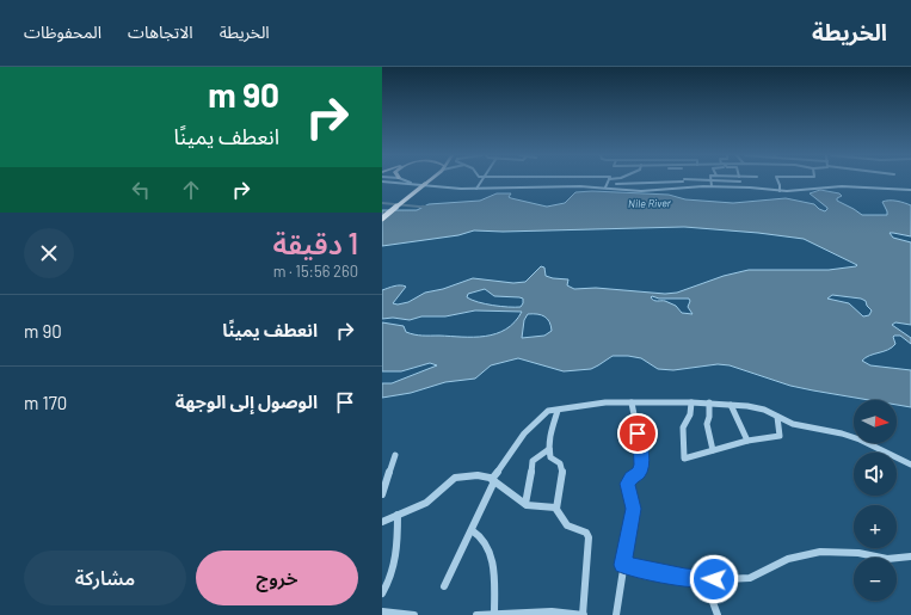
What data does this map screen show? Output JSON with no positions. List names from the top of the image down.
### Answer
{
  "water": ["Nile River"],
  "north": "right",
  "page": {
    "header": "الخريطة",
    "nav": ["الخريطة", "الاتجاهات", "المحفوظات"],
    "turn": ["90 m", "انعطف يمينًا"],
    "heading": ["1 دقيقة", "260 m · 15:56"],
    "list": [
      {
        "name": "انعطف يمينًا",
        "value": "90 m"
      },
      {
        "name": "الوصول إلى الوجهة",
        "value": "170 m"
      }
    ],
    "map_buttons": ["+", "−"],
    "buttons": ["خروج", "مشاركة"]
  }
}
